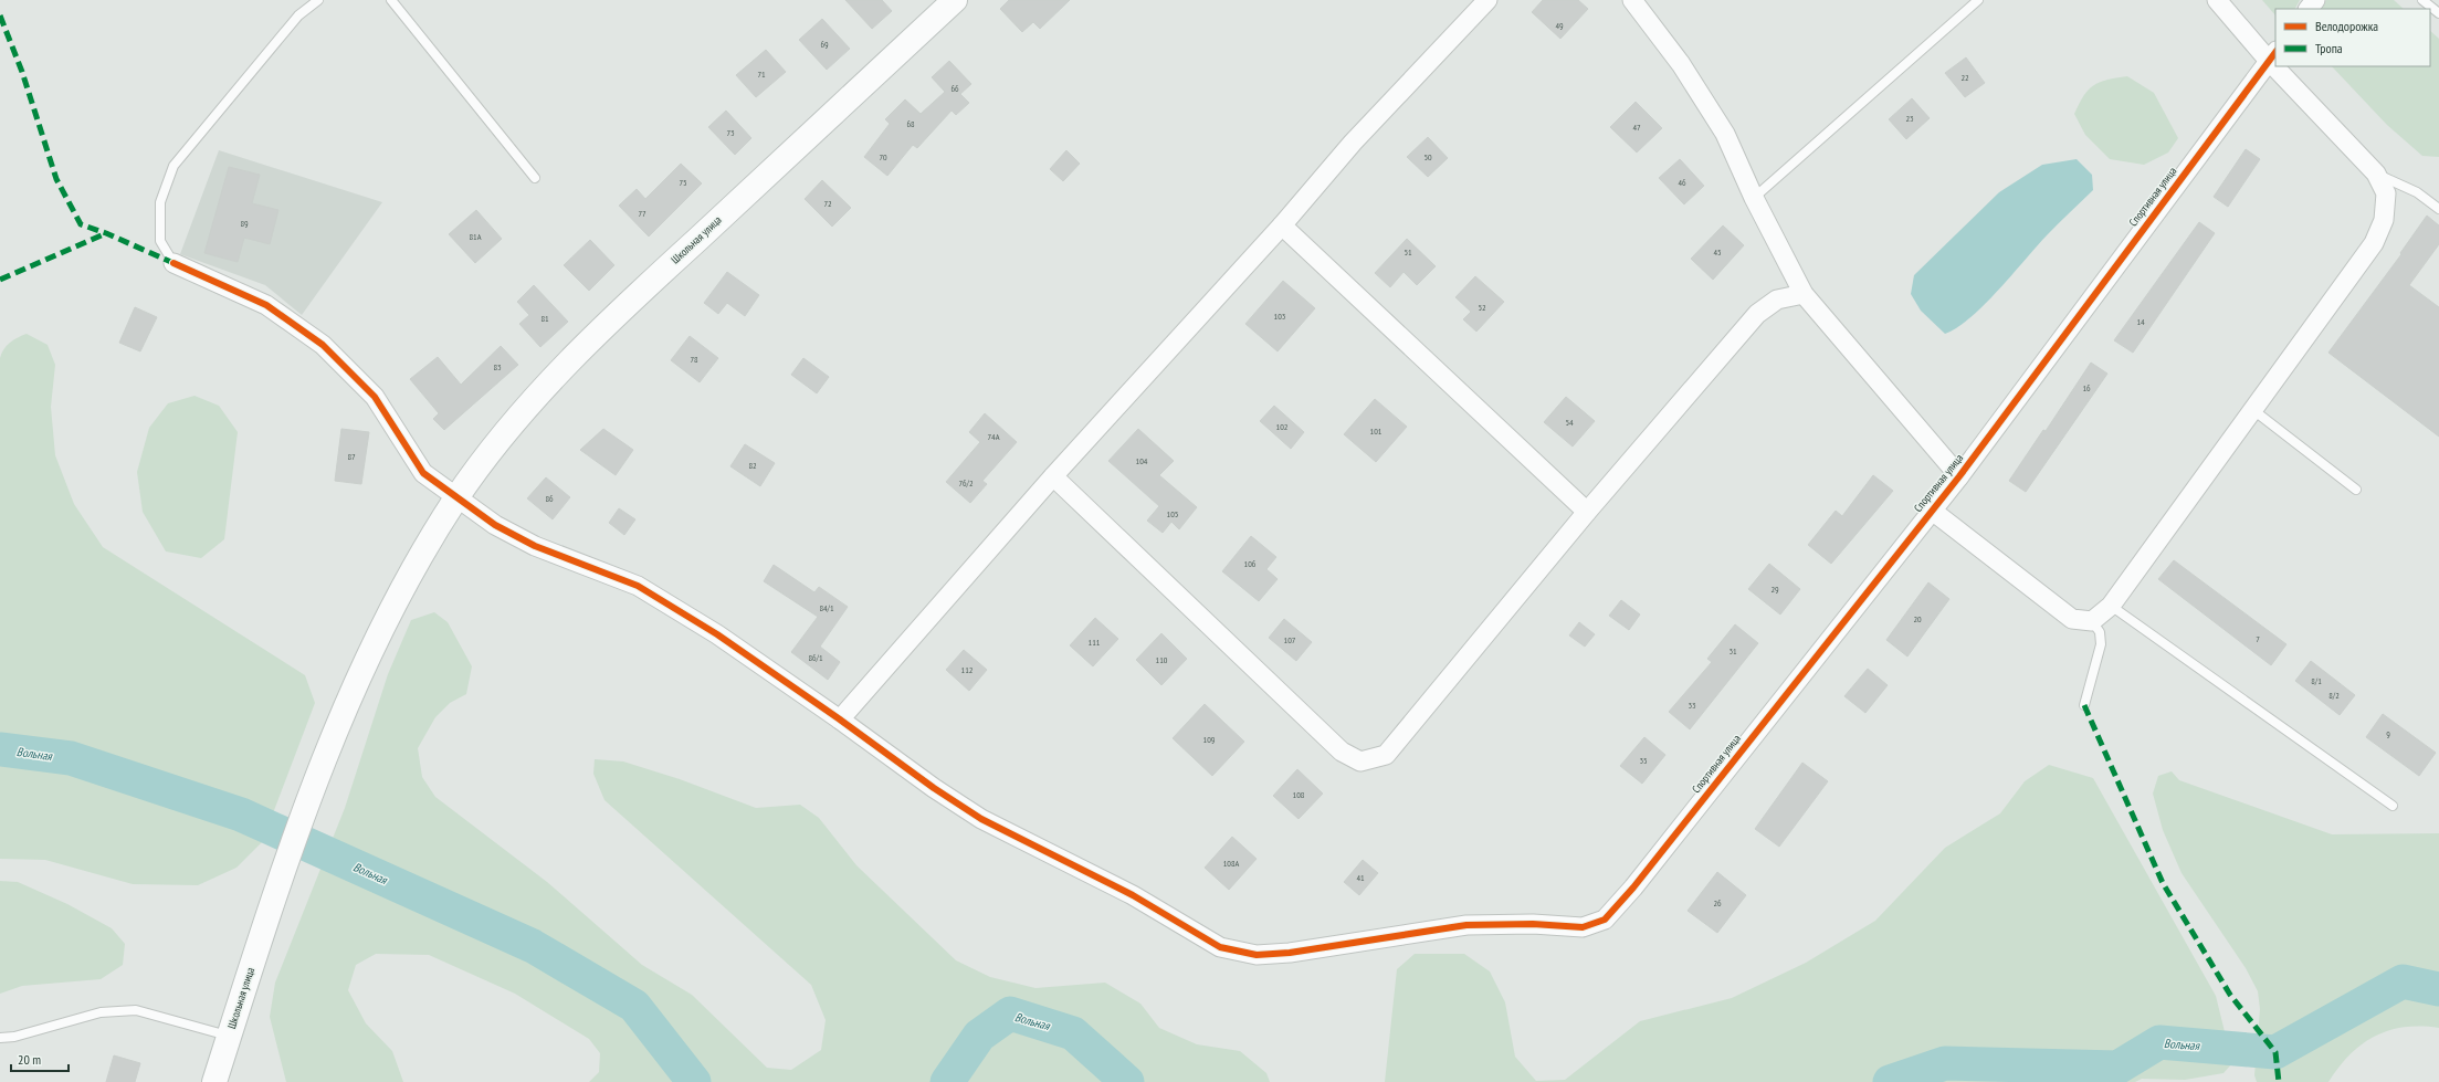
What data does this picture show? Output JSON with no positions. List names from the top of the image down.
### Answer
{
  "streets": {
    "street": ["Спортивная улица", "Школьная улица"]
  },
  "water": ["Вольная"],
  "house_numbers": [
    "49",
    "69",
    "71",
    "22",
    "66",
    "23",
    "68",
    "47",
    "73",
    "70",
    "50",
    "75",
    "46",
    "72",
    "77",
    "89",
    "81А",
    "51",
    "45",
    "52",
    "103",
    "81",
    "14",
    "78",
    "83",
    "16",
    "54",
    "102",
    "101",
    "74А",
    "87",
    "104",
    "82",
    "76/2",
    "86",
    "105",
    "106",
    "29",
    "84/1",
    "20",
    "7",
    "107",
    "111",
    "31",
    "86/1",
    "110",
    "112",
    "8/1",
    "8/2",
    "33",
    "9",
    "109",
    "35",
    "108",
    "108А",
    "41",
    "26"
  ],
  "legend": ["Велодорожка", "Тропа"],
  "scale_bar": "20 m"
}
